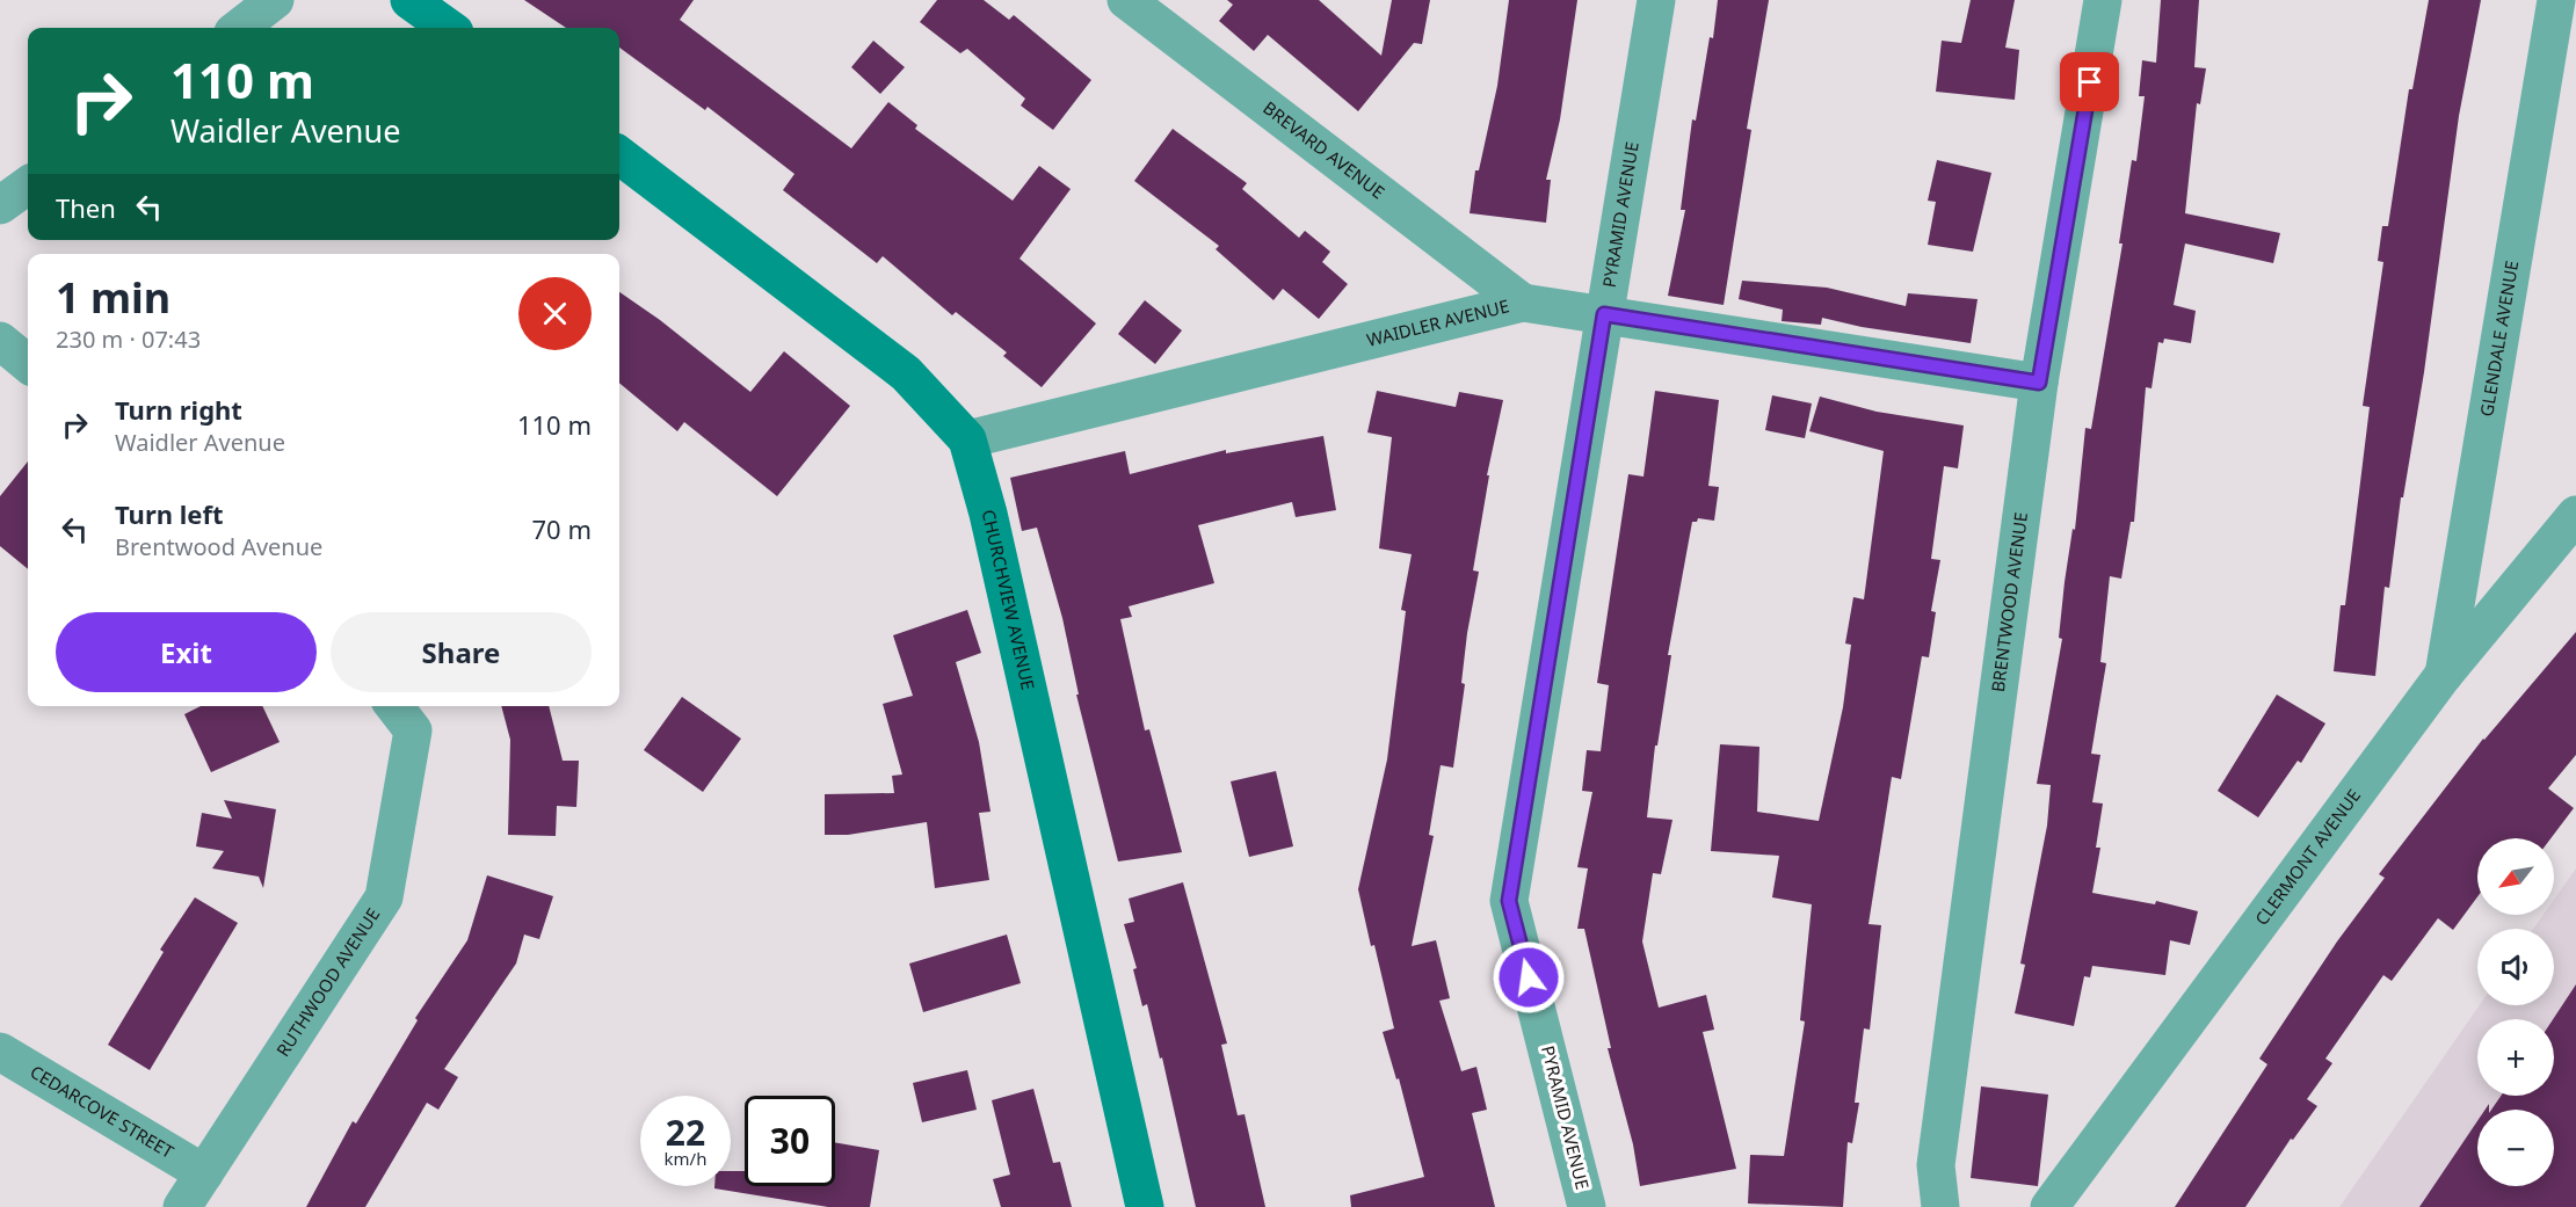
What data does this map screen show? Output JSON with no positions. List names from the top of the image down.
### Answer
{
  "streets": {
    "street": [
      "BREVARD AVENUE",
      "PYRAMID AVENUE",
      "WAIDLER AVENUE",
      "GLENDALE AVENUE",
      "CHURCHVIEW AVENUE",
      "BRENTWOOD AVENUE",
      "CLERMONT AVENUE",
      "RUTHWOOD AVENUE",
      "CEDARCOVE STREET"
    ]
  },
  "crossings": [
    ["BREVARD AVENUE", "WAIDLER AVENUE"],
    ["PYRAMID AVENUE", "WAIDLER AVENUE"],
    ["WAIDLER AVENUE", "CHURCHVIEW AVENUE"],
    ["WAIDLER AVENUE", "BRENTWOOD AVENUE"],
    ["GLENDALE AVENUE", "CLERMONT AVENUE"],
    ["RUTHWOOD AVENUE", "CEDARCOVE STREET"]
  ],
  "north": "bottom left",
  "page": {
    "turn": ["110 m", "Waidler Avenue"],
    "then": "Then",
    "heading": ["1 min", "230 m · 07:43"],
    "list": [
      {
        "name": "Turn right",
        "note": "Waidler Avenue",
        "value": "110 m"
      },
      {
        "name": "Turn left",
        "note": "Brentwood Avenue",
        "value": "70 m"
      }
    ],
    "buttons": ["Exit", "Share"],
    "map_buttons": ["+", "−"],
    "speed": "22 km/h",
    "limit": "30"
  }
}
